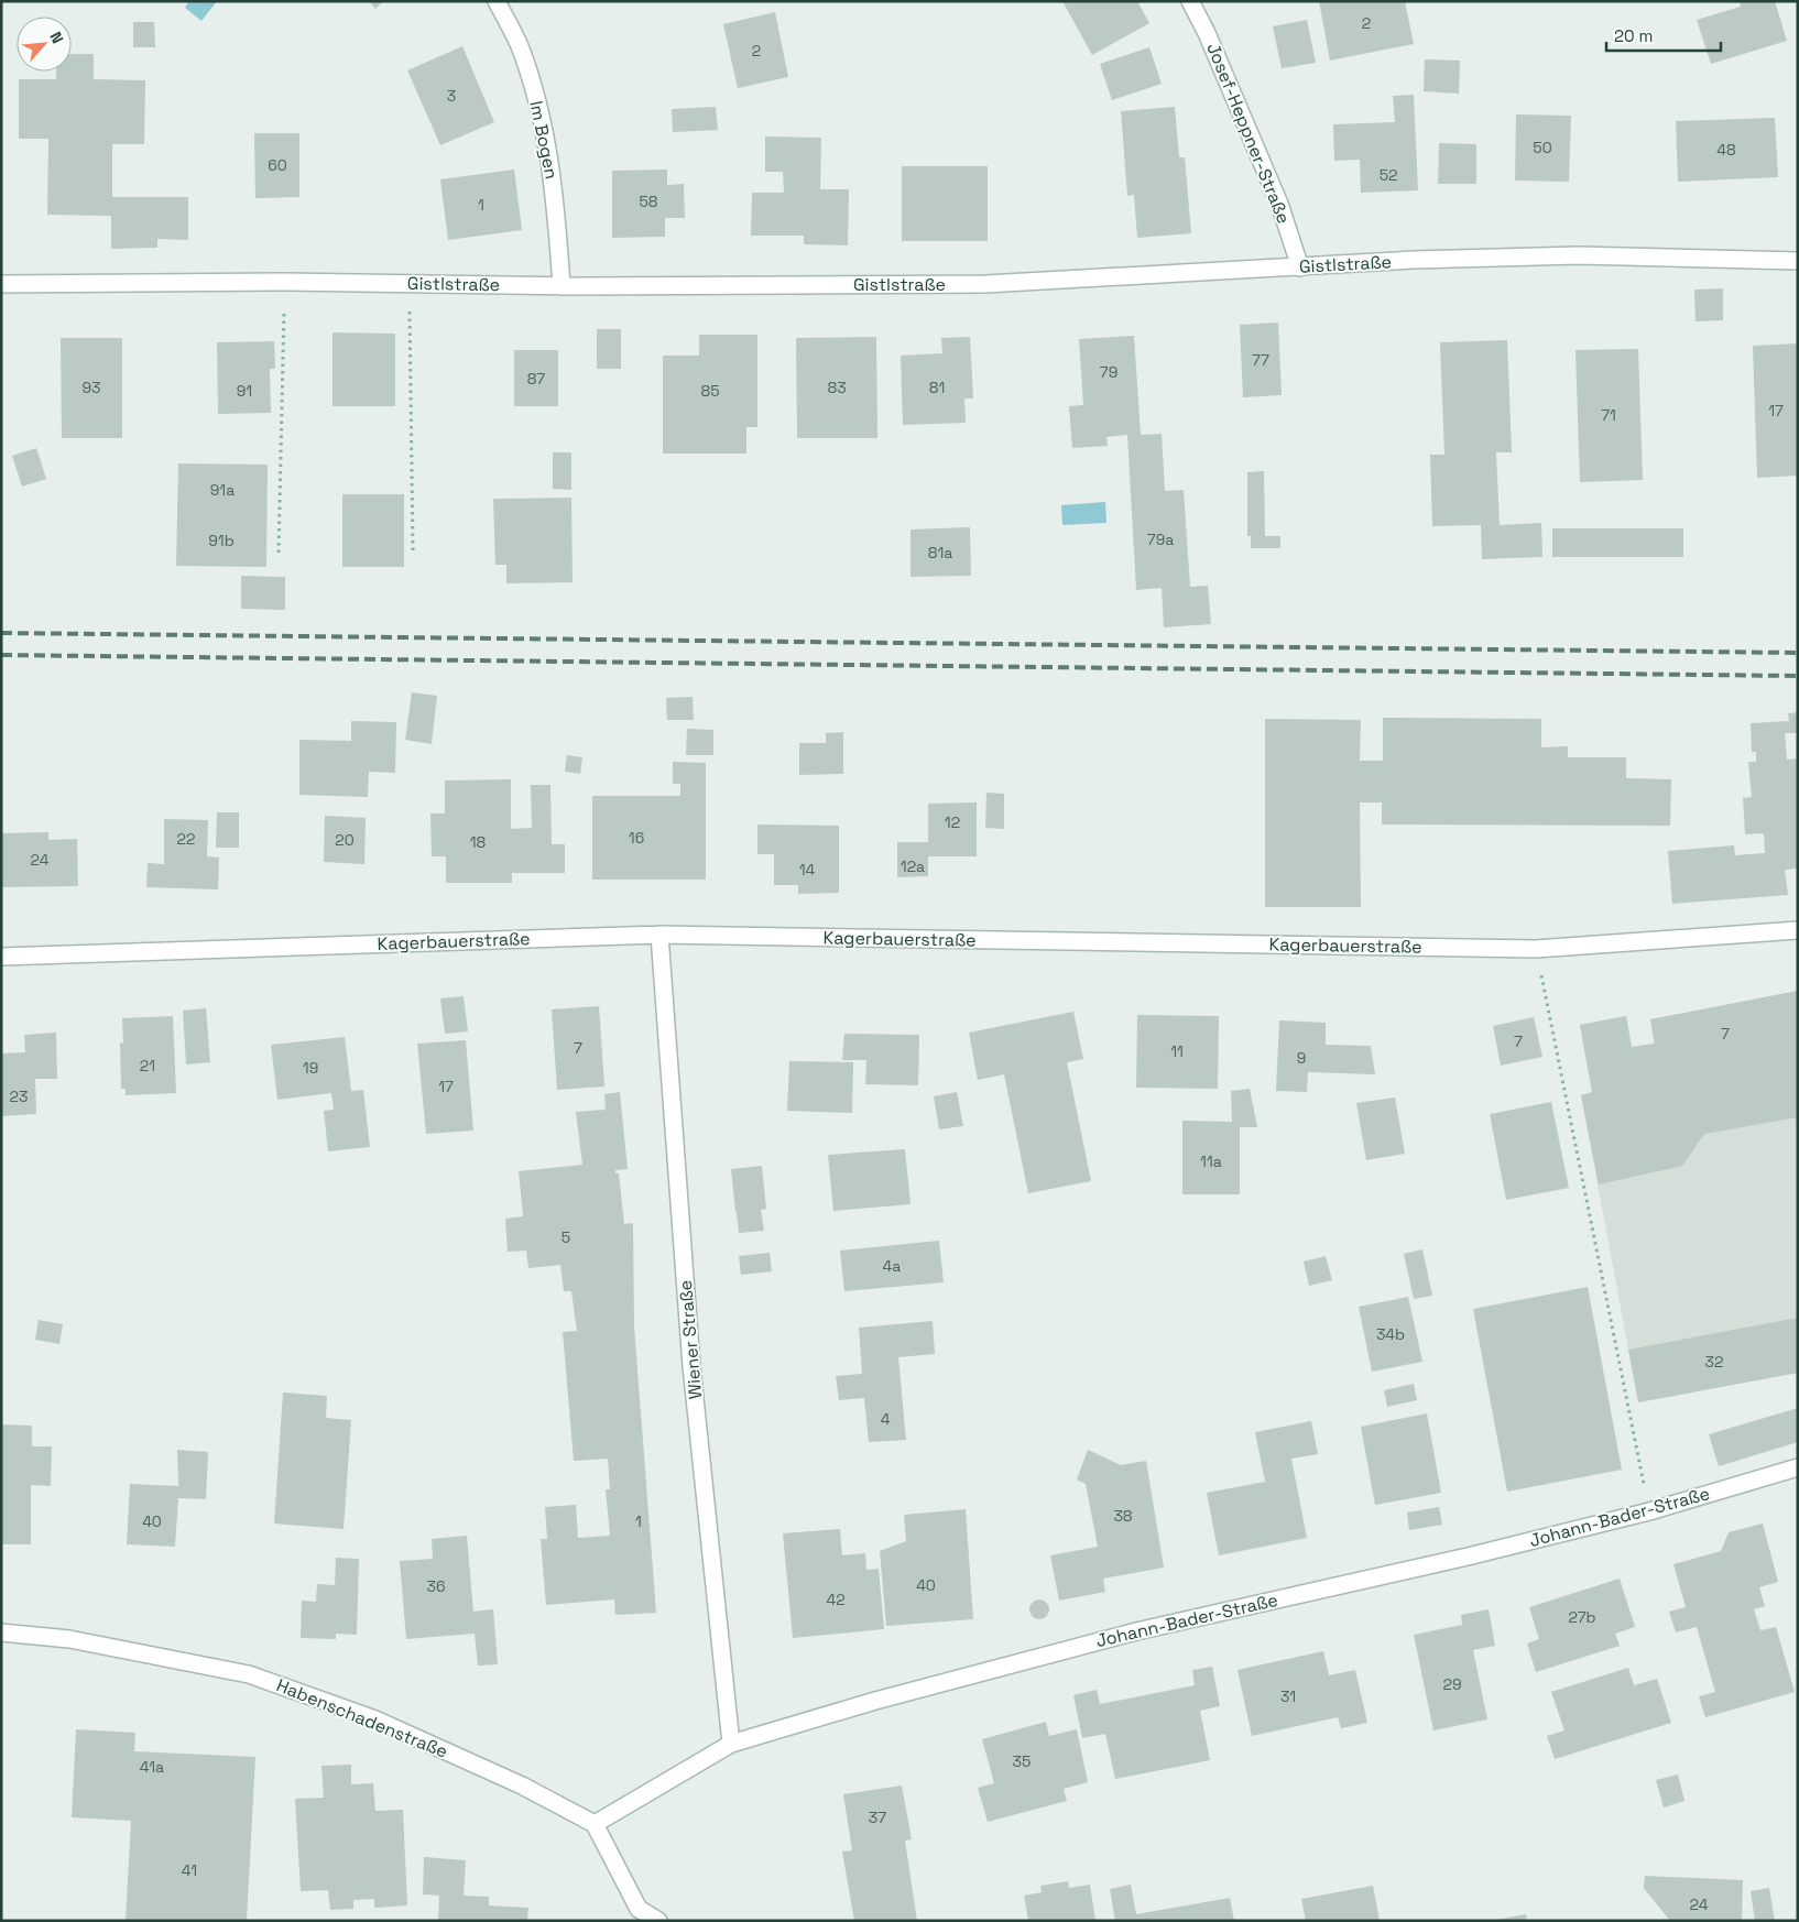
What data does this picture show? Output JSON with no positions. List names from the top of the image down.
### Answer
{
  "streets": {
    "street": [
      "Josef-Heppner-Straße",
      "Im Bogen",
      "Gistlstraße",
      "Kagerbauerstraße",
      "Wiener Straße",
      "Johann-Bader-Straße",
      "Habenschadenstraße"
    ]
  },
  "crossings": [
    ["Josef-Heppner-Straße", "Gistlstraße"],
    ["Im Bogen", "Gistlstraße"],
    ["Kagerbauerstraße", "Wiener Straße"],
    ["Wiener Straße", "Johann-Bader-Straße"],
    ["Johann-Bader-Straße", "Habenschadenstraße"]
  ],
  "house_numbers": [
    "2",
    "2",
    "3",
    "50",
    "48",
    "60",
    "52",
    "58",
    "1",
    "77",
    "79",
    "87",
    "93",
    "83",
    "81",
    "91",
    "85",
    "17",
    "71",
    "91a",
    "79a",
    "91b",
    "81a",
    "12",
    "16",
    "22",
    "20",
    "18",
    "24",
    "12a",
    "14",
    "7",
    "7",
    "7",
    "11",
    "9",
    "21",
    "19",
    "17",
    "23",
    "11a",
    "5",
    "4a",
    "34b",
    "32",
    "4",
    "38",
    "40",
    "1",
    "40",
    "36",
    "42",
    "27b",
    "29",
    "31",
    "35",
    "41a",
    "37",
    "41",
    "24"
  ],
  "scale_bar": "20 m",
  "north": "top right"
}
